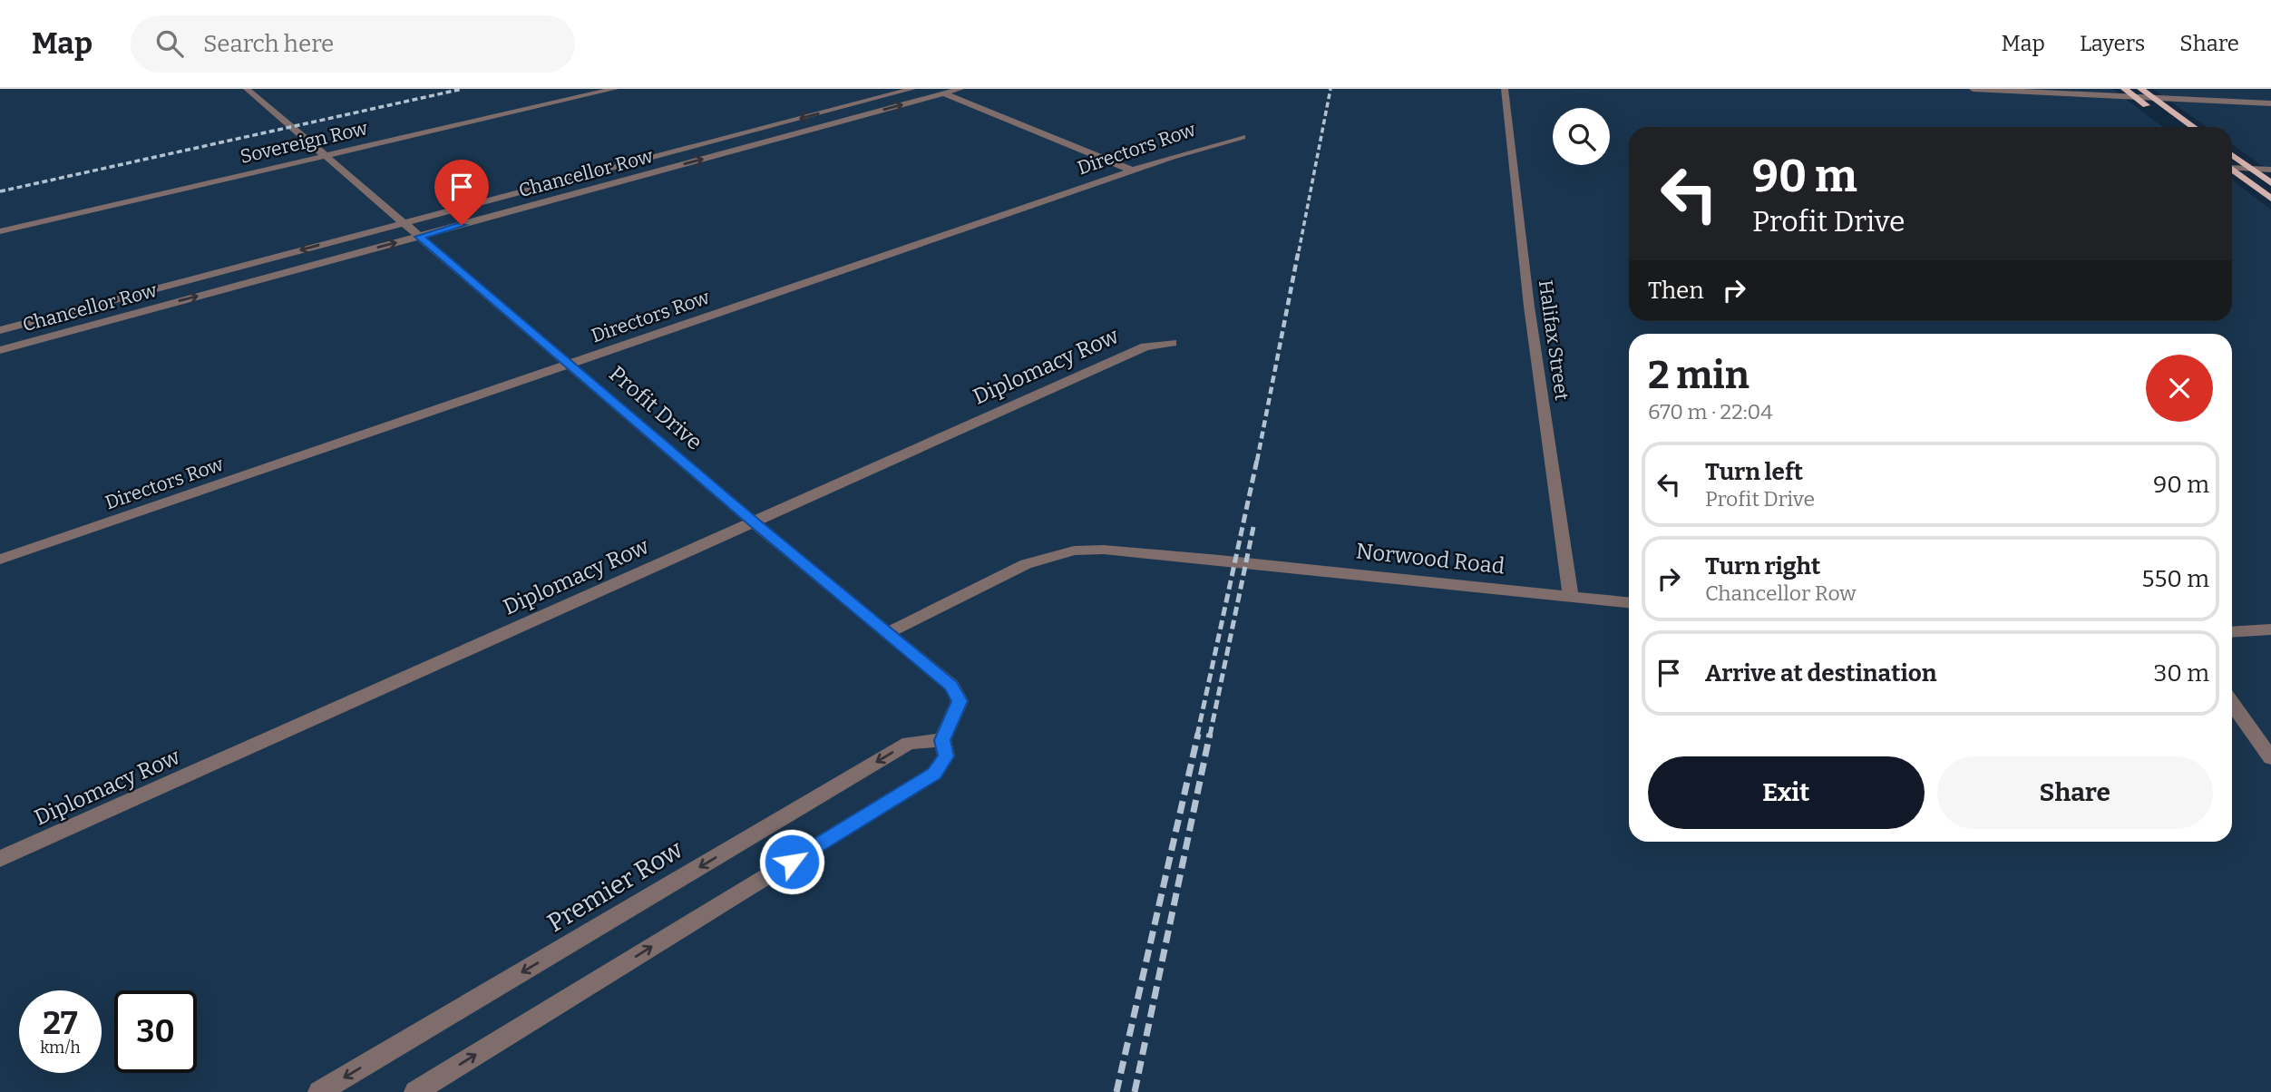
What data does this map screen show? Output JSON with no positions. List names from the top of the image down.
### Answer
{
  "streets": {
    "street": [
      "Sovereign Row",
      "Directors Row",
      "Chancellor Row",
      "Halifax Street",
      "Diplomacy Row",
      "Profit Drive",
      "Norwood Road",
      "Premier Row"
    ]
  },
  "crossings": [
    ["Sovereign Row", "Profit Drive"],
    ["Directors Row", "Profit Drive"],
    ["Chancellor Row", "Profit Drive"],
    ["Halifax Street", "Norwood Road"],
    ["Diplomacy Row", "Profit Drive"],
    ["Profit Drive", "Norwood Road"],
    ["Profit Drive", "Premier Row"]
  ],
  "page": {
    "header": "Map",
    "search": "Search here",
    "nav": ["Map", "Layers", "Share"],
    "turn": ["90 m", "Profit Drive"],
    "then": "Then",
    "heading": ["2 min", "670 m · 22:04"],
    "list": [
      {
        "name": "Turn left",
        "note": "Profit Drive",
        "value": "90 m"
      },
      {
        "name": "Turn right",
        "note": "Chancellor Row",
        "value": "550 m"
      },
      {
        "name": "Arrive at destination",
        "value": "30 m"
      }
    ],
    "buttons": ["Exit", "Share"],
    "speed": "27 km/h",
    "limit": "30"
  }
}
